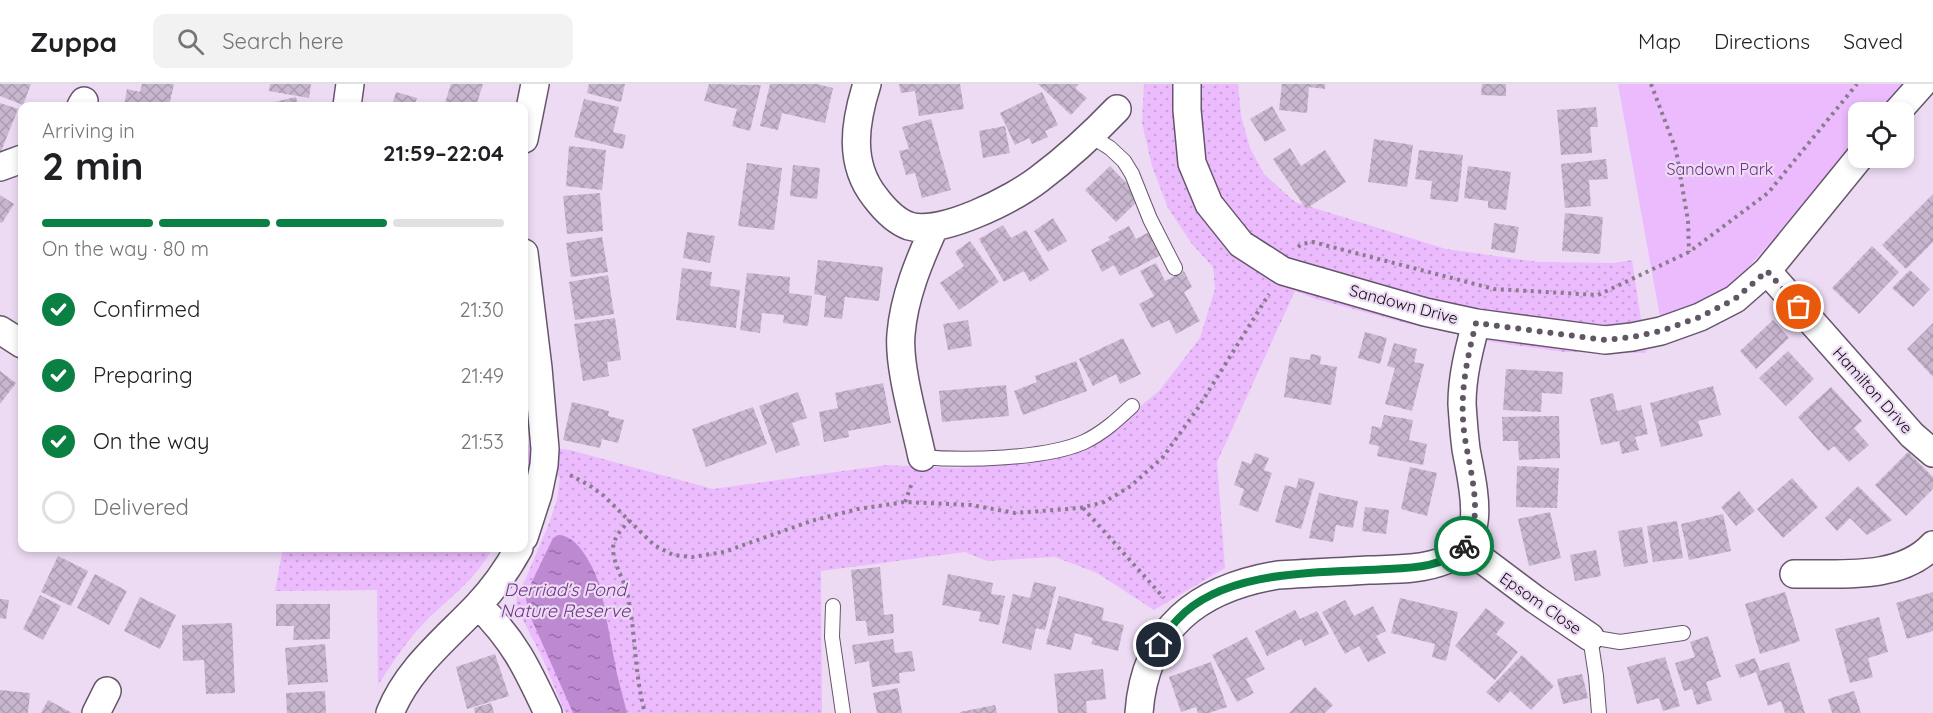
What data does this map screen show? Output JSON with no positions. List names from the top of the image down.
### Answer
{
  "streets": {
    "street": ["Sandown Drive", "Hamilton Drive", "Epsom Close"]
  },
  "crossings": [
    ["Sandown Drive", "Hamilton Drive"]
  ],
  "water": ["Derriad's Pond Nature Reserve"],
  "parks": ["Sandown Park"],
  "page": {
    "header": "Zuppa",
    "search": "Search here",
    "nav": ["Map", "Directions", "Saved"],
    "heading": ["2 min", "Arriving in", "21:59–22:04"],
    "bar": "On the way · 80 m",
    "list": [
      ["Confirmed", "21:30"],
      ["Preparing", "21:49"],
      ["On the way", "21:53"],
      "Delivered"
    ]
  }
}
